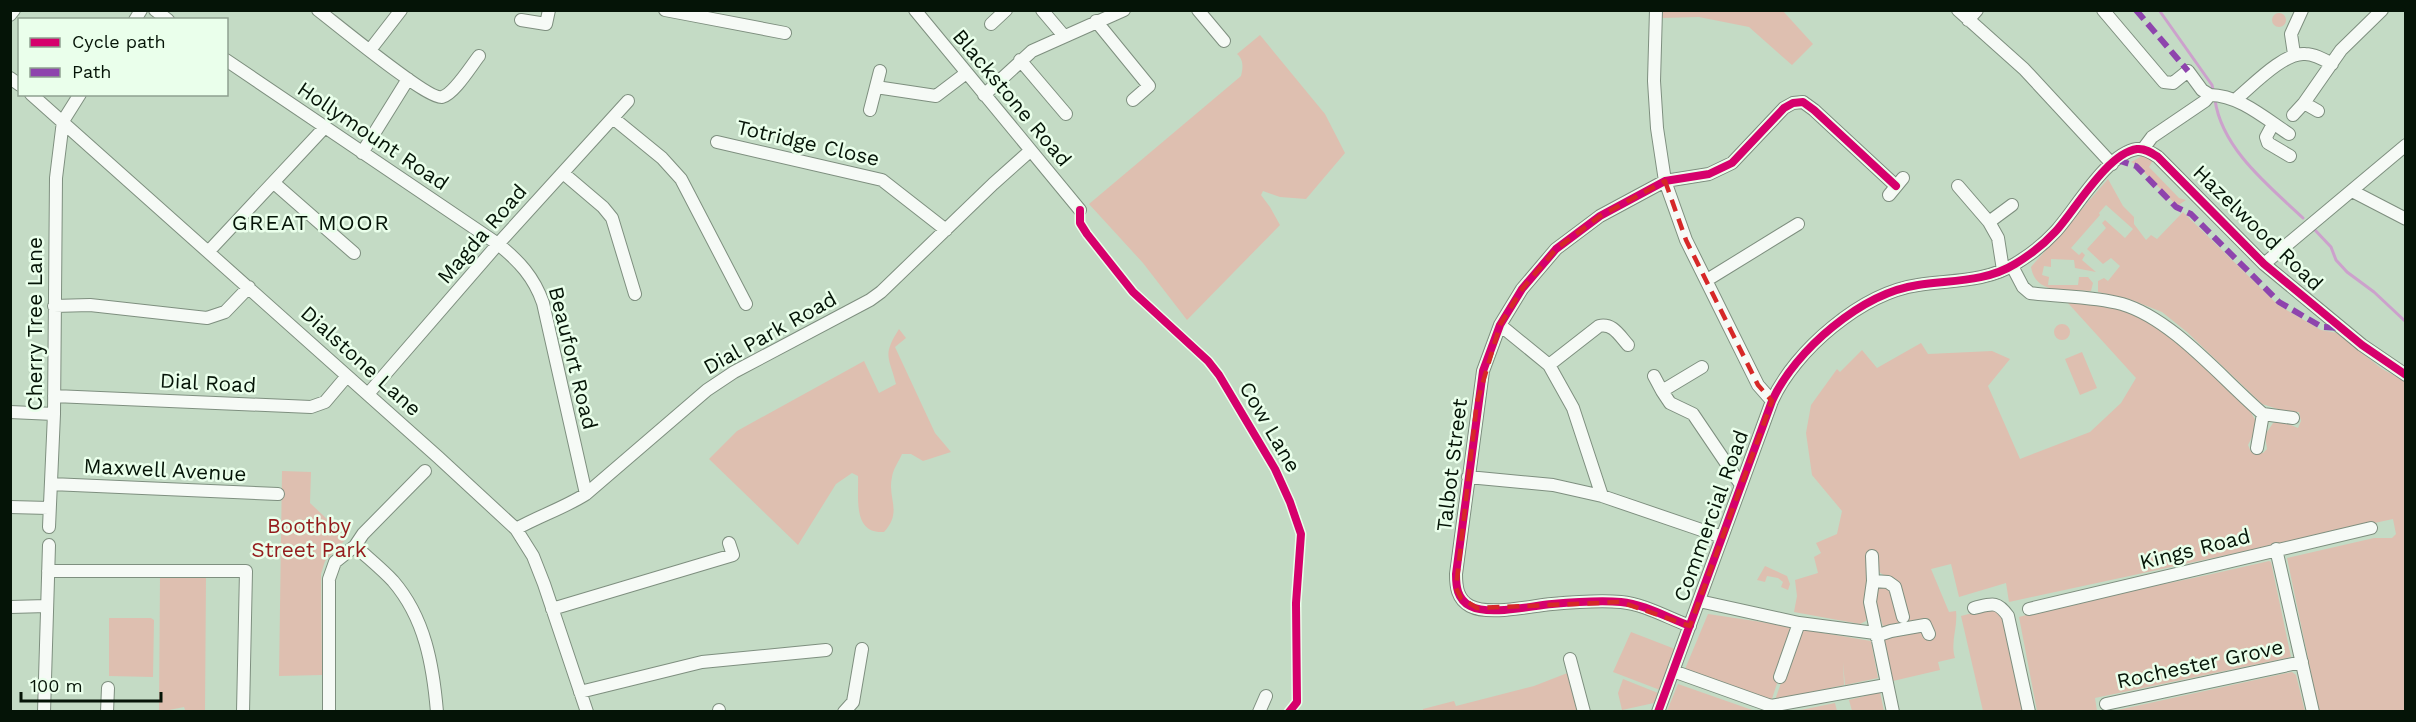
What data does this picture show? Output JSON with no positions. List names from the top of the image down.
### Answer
{
  "streets": {
    "street": [
      "Blackstone Road",
      "Hollymount Road",
      "Totridge Close",
      "Hazelwood Road",
      "Magda Road",
      "Cherry Tree Lane",
      "Dial Park Road",
      "Beaufort Road",
      "Dialstone Lane",
      "Dial Road",
      "Talbot Street",
      "Maxwell Avenue",
      "Commercial Road",
      "Kings Road",
      "Rochester Grove"
    ],
    "cycle path": ["Cow Lane"]
  },
  "crossings": [
    ["Blackstone Road", "Dial Park Road"],
    ["Hollymount Road", "Magda Road"],
    ["Hollymount Road", "Beaufort Road"],
    ["Totridge Close", "Dial Park Road"],
    ["Magda Road", "Beaufort Road"],
    ["Magda Road", "Dialstone Lane"],
    ["Cherry Tree Lane", "Dialstone Lane"],
    ["Cherry Tree Lane", "Dial Road"],
    ["Cherry Tree Lane", "Maxwell Avenue"],
    ["Dial Park Road", "Beaufort Road"],
    ["Dial Park Road", "Dialstone Lane"],
    ["Dialstone Lane", "Dial Road"],
    ["Talbot Street", "Commercial Road"]
  ],
  "districts": ["GREAT MOOR"],
  "parks": ["Boothby Street Park"],
  "legend": ["Cycle path", "Path"],
  "scale_bar": "100 m"
}
